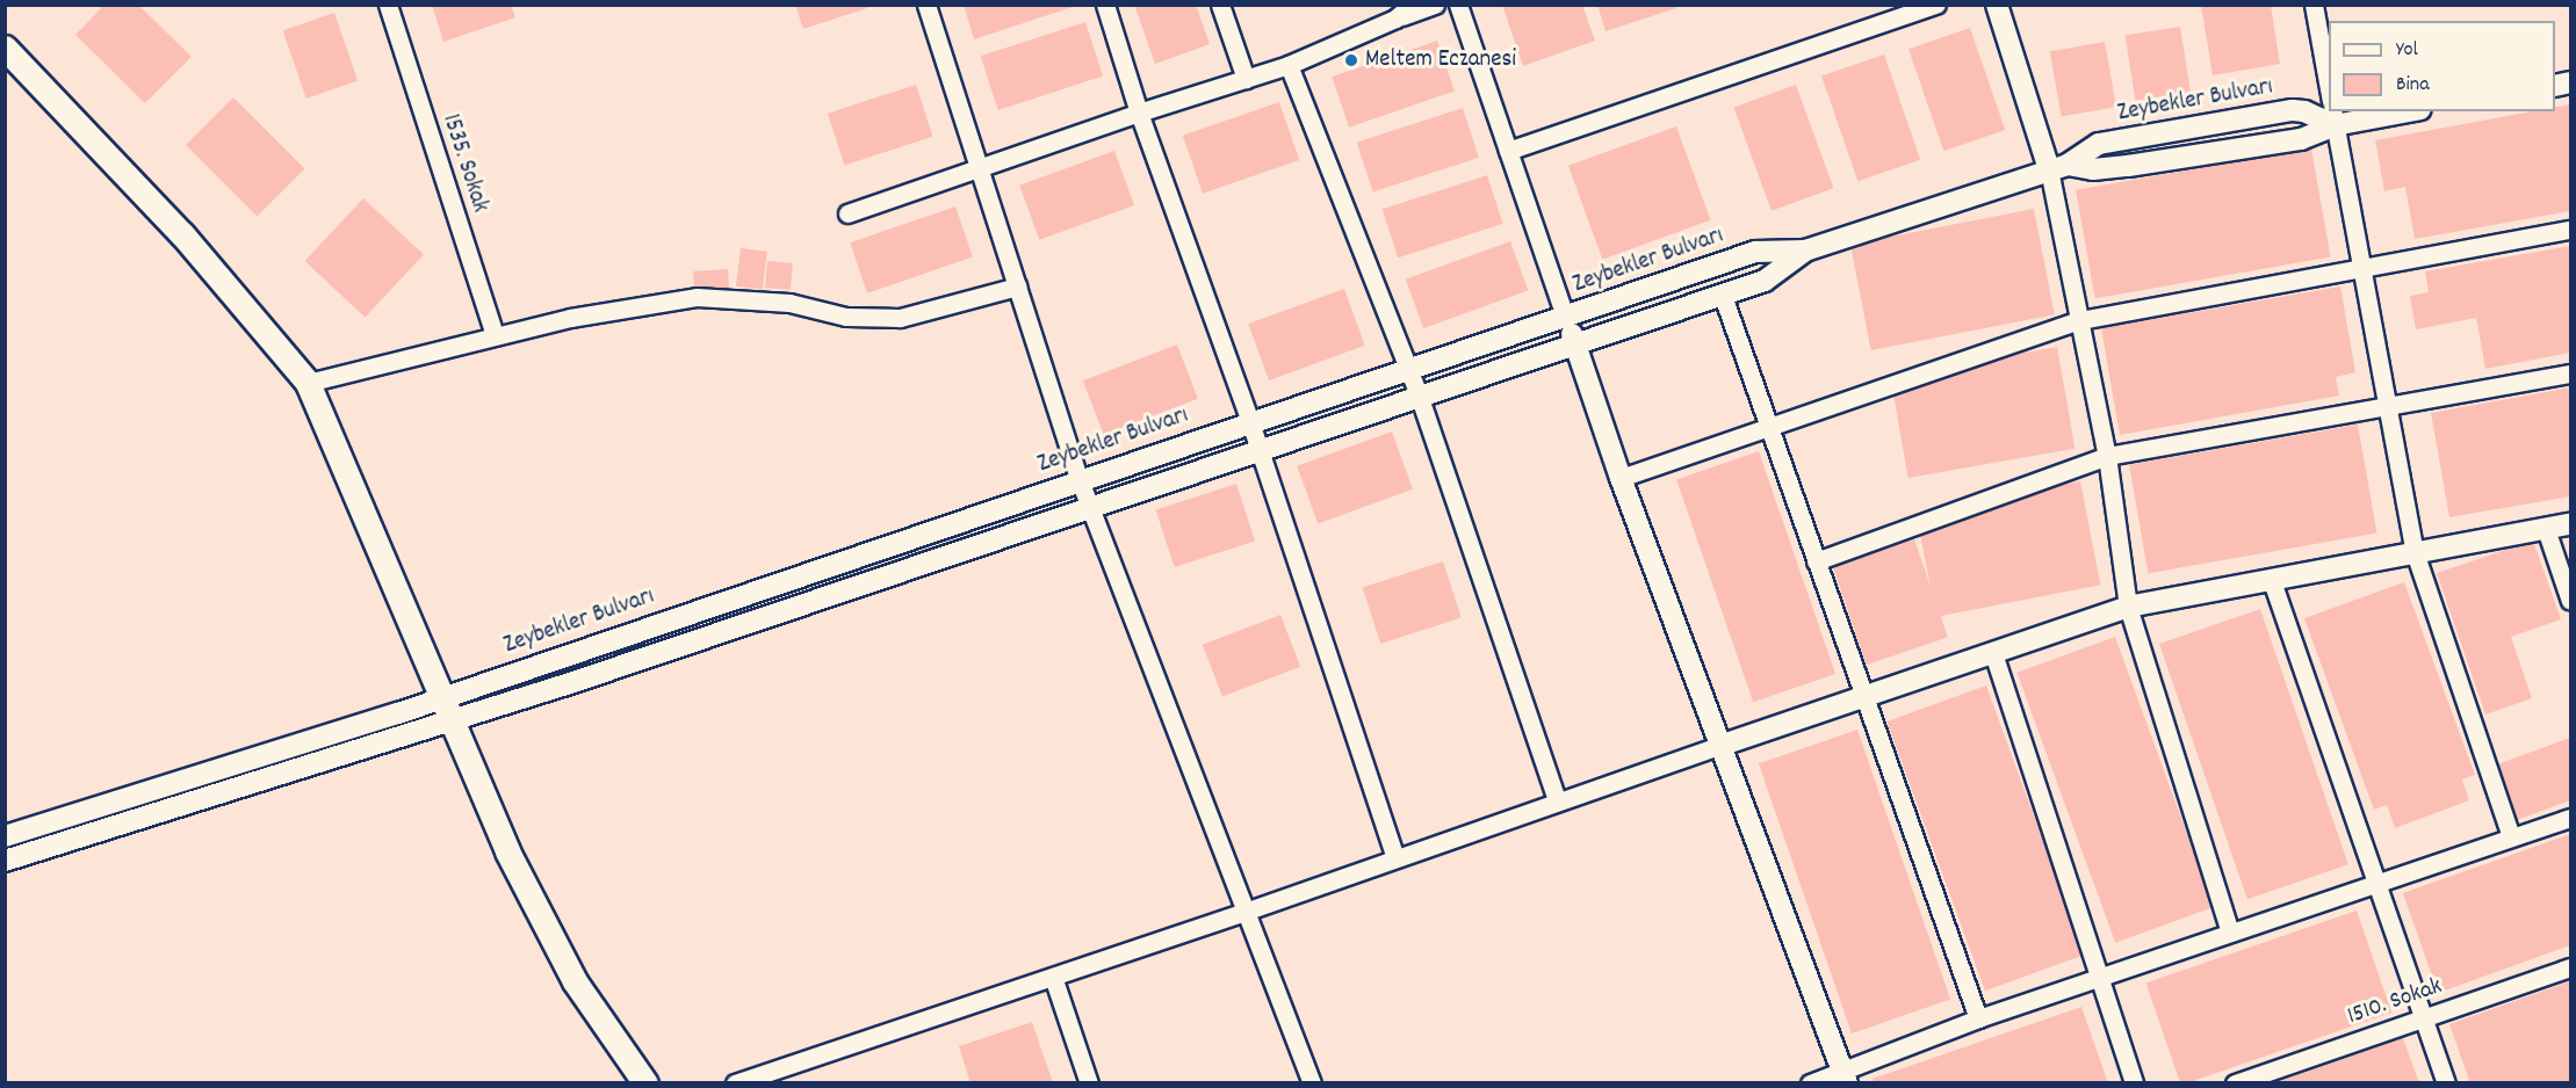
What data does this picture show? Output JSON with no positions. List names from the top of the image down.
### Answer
{
  "streets": {
    "street": ["Zeybekler Bulvarı", "1535. Sokak", "1510. Sokak"]
  },
  "places": ["Meltem Eczanesi"],
  "legend": ["Yol", "Bina"]
}
